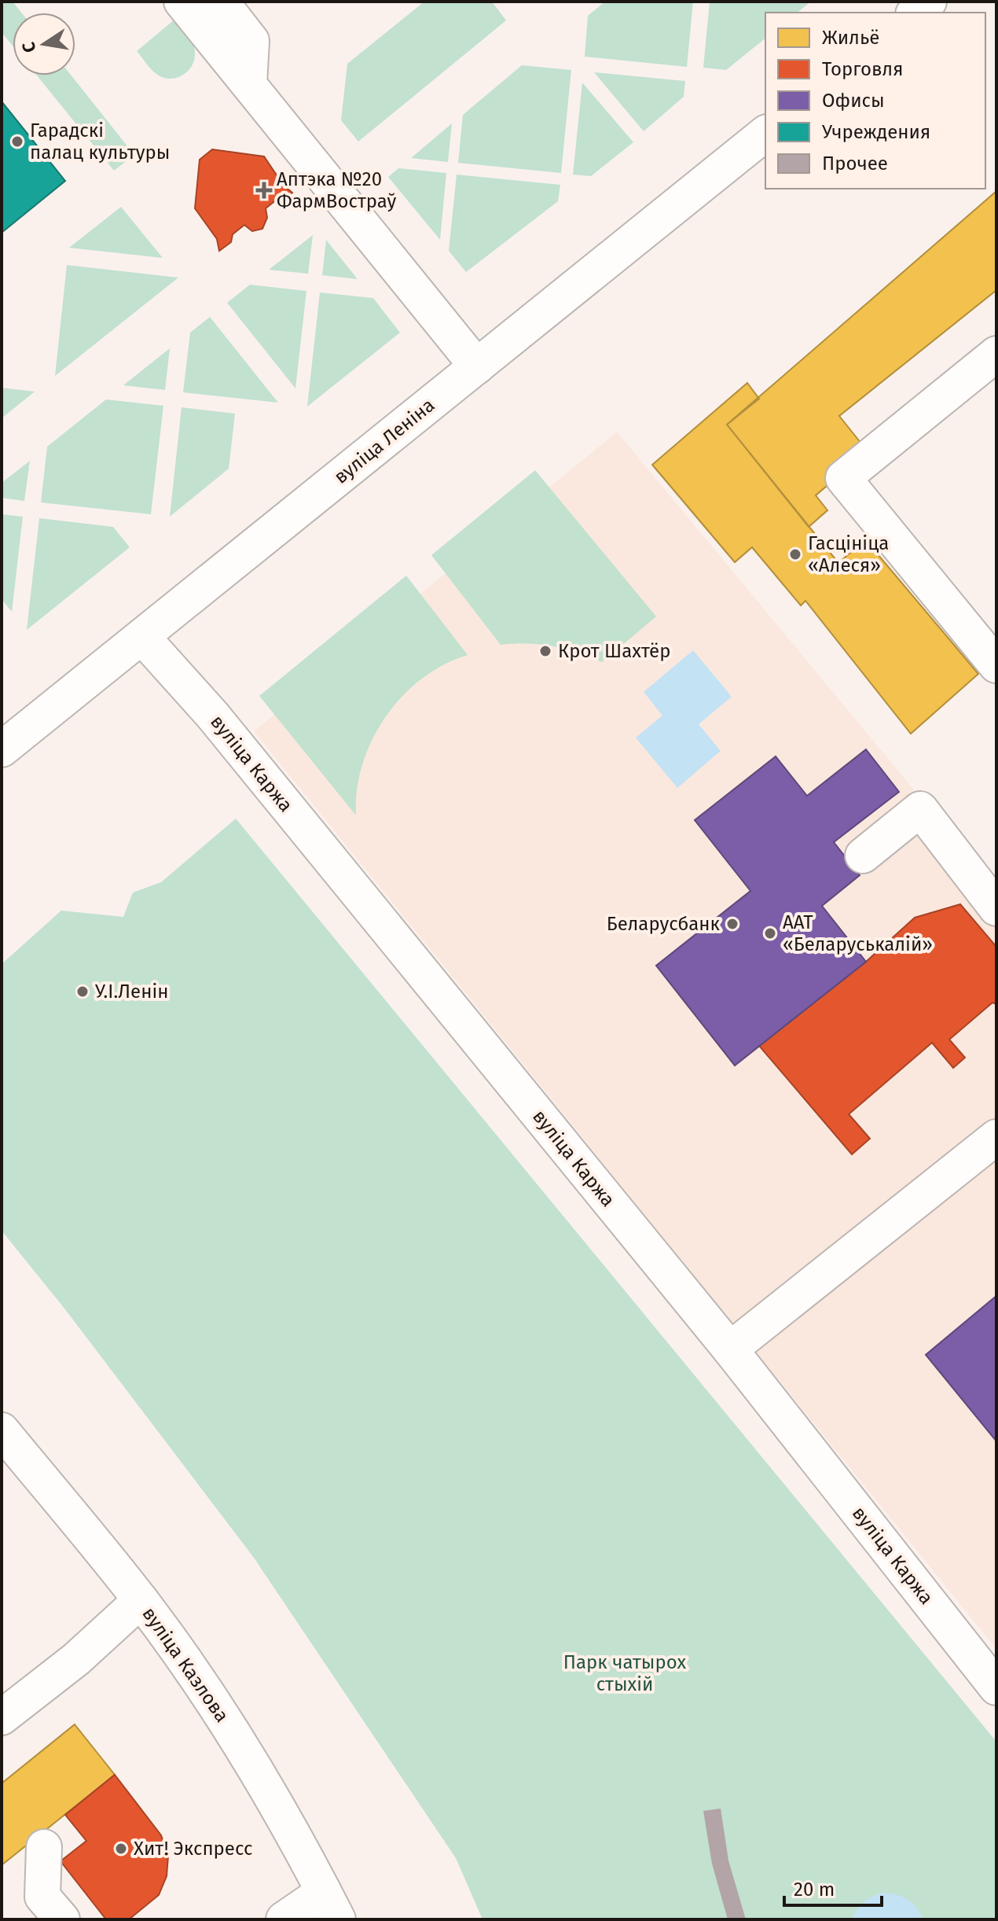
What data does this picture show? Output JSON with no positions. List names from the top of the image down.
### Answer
{
  "streets": {
    "main road": ["вуліца Леніна", "вуліца Каржа", "вуліца Казлова"]
  },
  "crossings": [
    ["вуліца Леніна", "вуліца Каржа"]
  ],
  "parks": ["Парк чатырох стыхій"],
  "places": {
    "other": [
      "Гарадскі палац культуры",
      "Гасцініца «Алеся»",
      "Крот Шахтёр",
      "Беларусбанк",
      "ААТ «Беларуськалій»",
      "У.І.Ленін",
      "Хит! Экспресс"
    ],
    "health": ["Аптэка №20 ФармВостраў"]
  },
  "legend": [
    "Жильё",
    "Торговля",
    "Офисы",
    "Учреждения",
    "Прочее"
  ],
  "scale_bar": "20 m",
  "north": "left"
}
